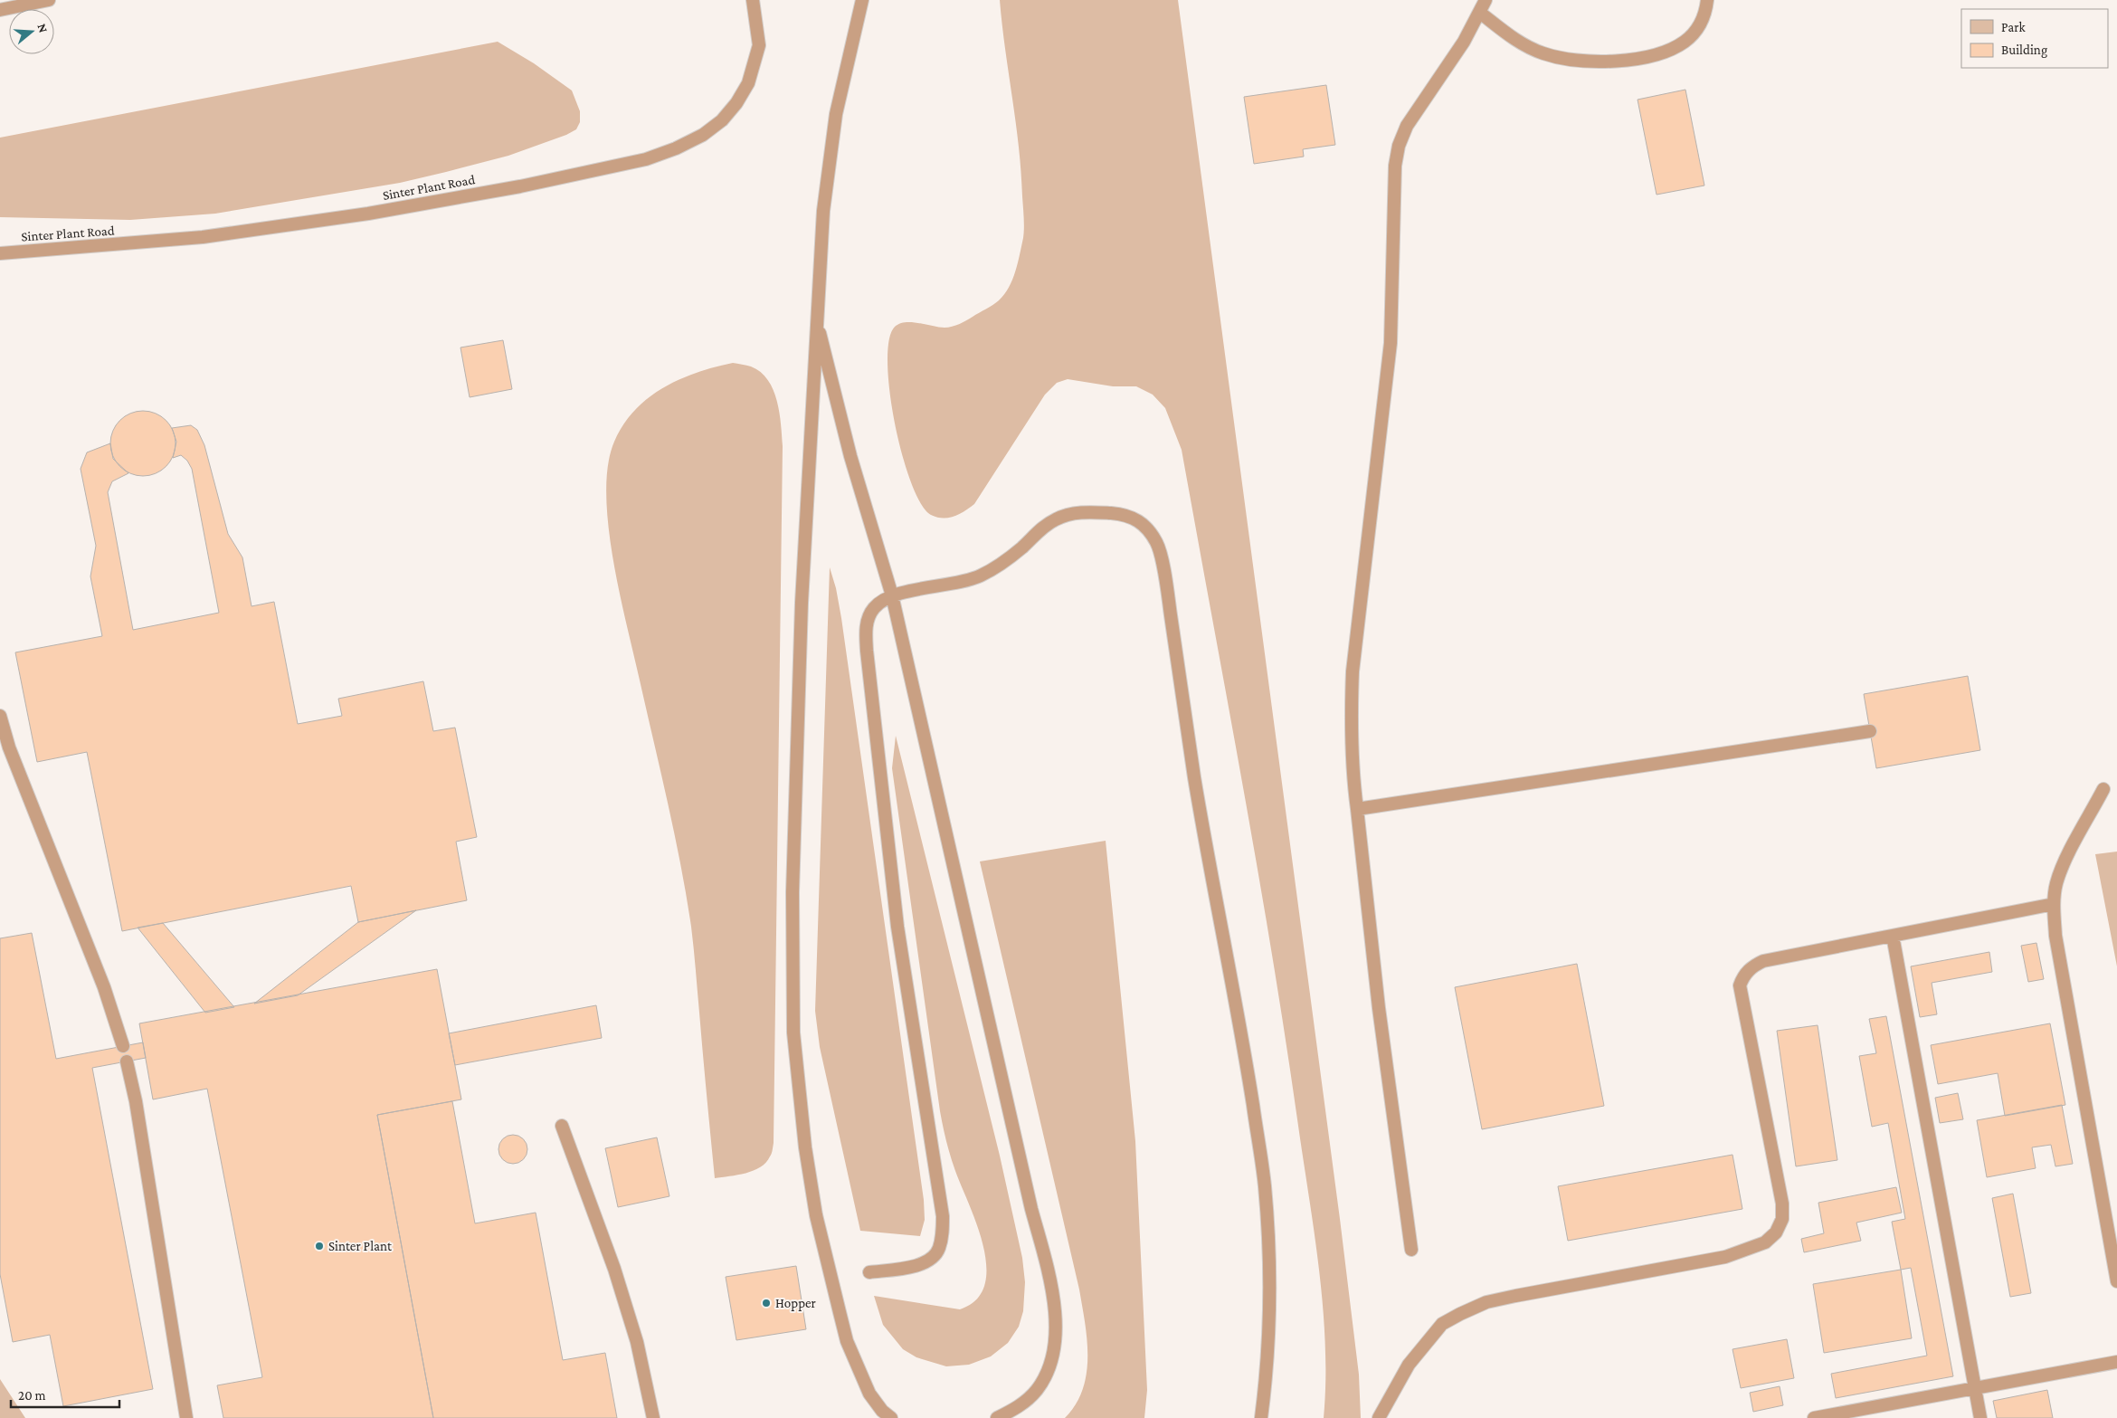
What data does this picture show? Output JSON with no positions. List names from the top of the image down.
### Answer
{
  "streets": {
    "lane": ["Sinter Plant Road"]
  },
  "places": ["Sinter Plant", "Hopper"],
  "legend": ["Park", "Building"],
  "scale_bar": "20 m",
  "north": "right"
}
